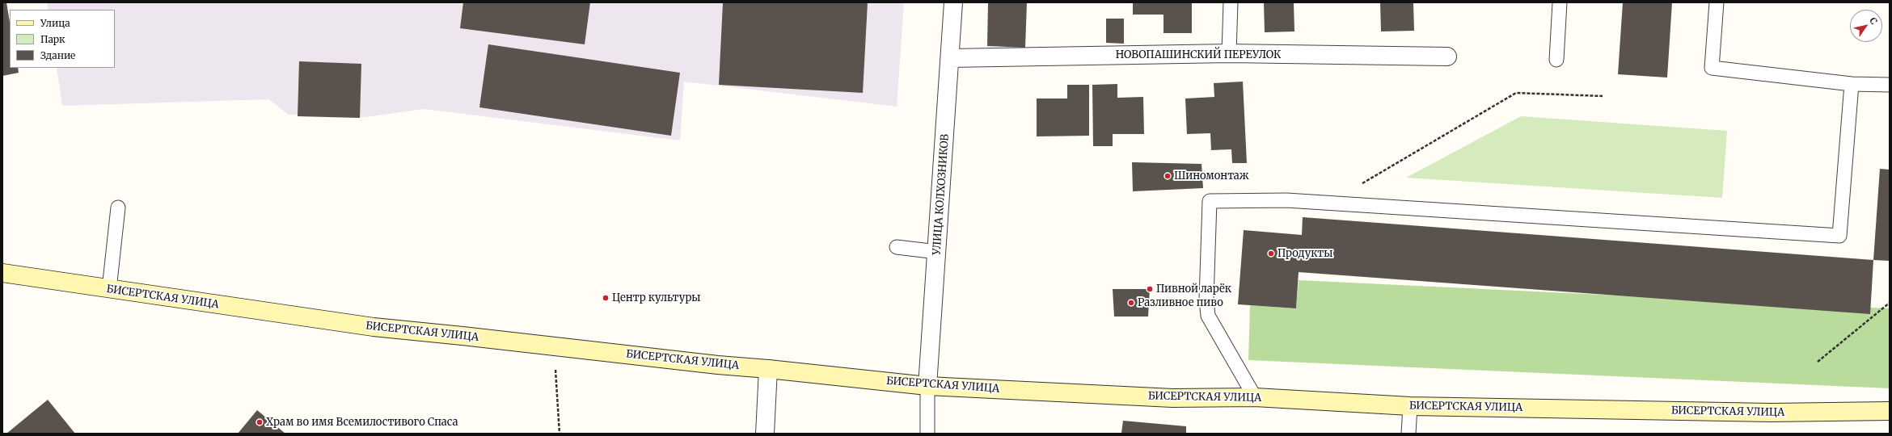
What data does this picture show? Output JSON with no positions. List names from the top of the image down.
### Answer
{
  "streets": {
    "main road": ["БИСЕРТСКАЯ УЛИЦА"],
    "street": ["НОВОПАШИНСКИЙ ПЕРЕУЛОК", "УЛИЦА КОЛХОЗНИКОВ"]
  },
  "crossings": [
    ["НОВОПАШИНСКИЙ ПЕРЕУЛОК", "УЛИЦА КОЛХОЗНИКОВ"],
    ["УЛИЦА КОЛХОЗНИКОВ", "БИСЕРТСКАЯ УЛИЦА"]
  ],
  "places": [
    "Шиномонтаж",
    "Продукты",
    "Пивной ларёк",
    "Центр культуры",
    "Разливное пиво",
    "Храм во имя Всемилостивого Спаса"
  ],
  "legend": ["Улица", "Парк", "Здание"],
  "north": "top right"
}
